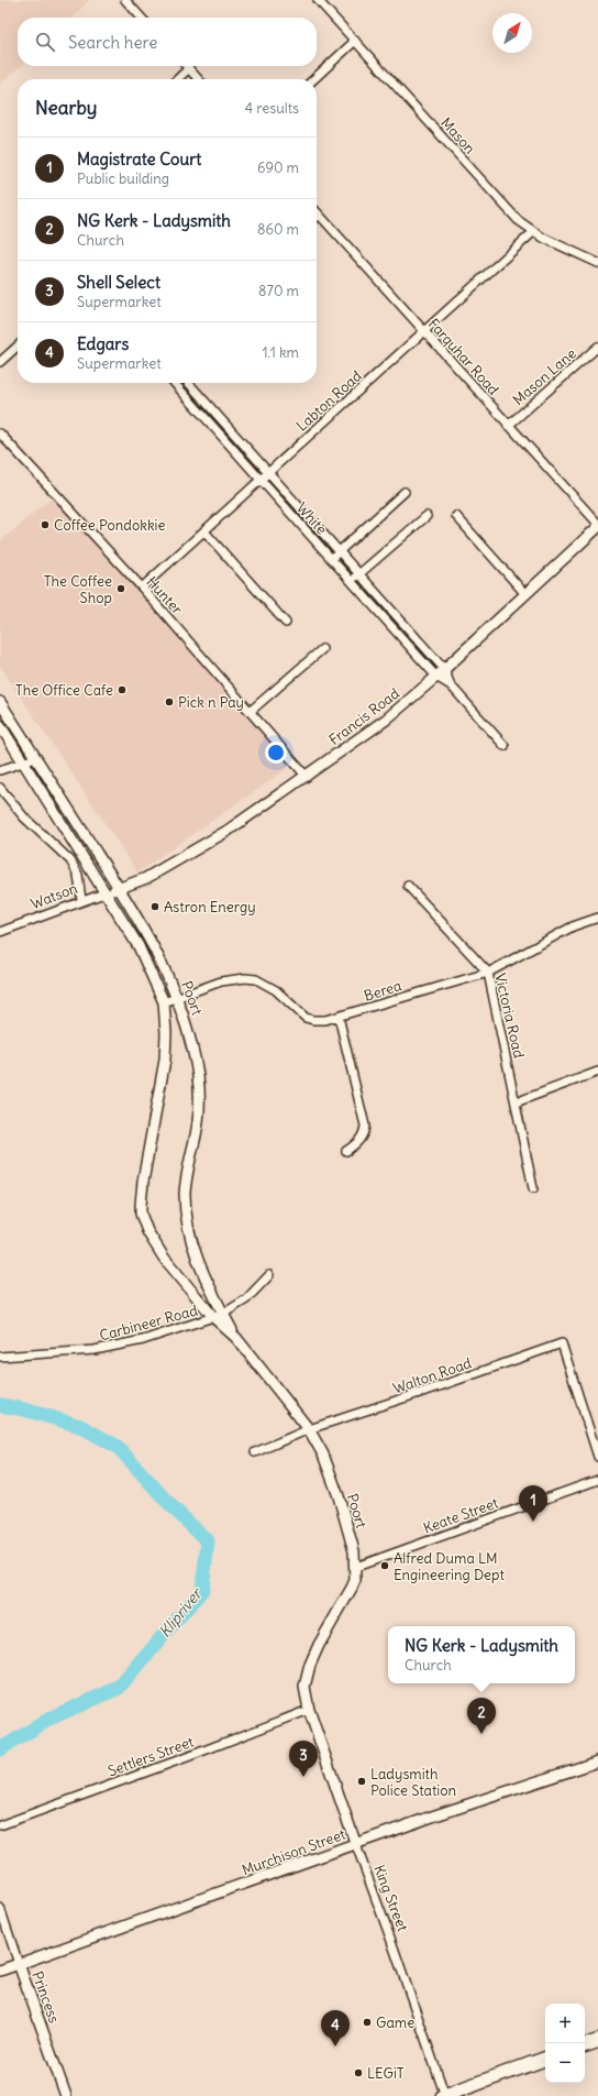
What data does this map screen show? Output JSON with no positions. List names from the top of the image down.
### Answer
{
  "streets": {
    "street": [
      "Mason",
      "Farquhar Road",
      "Mason Lane",
      "Labton Road",
      "White",
      "Hunter",
      "Francis Road",
      "Watson",
      "Berea",
      "Poort",
      "Victoria Road",
      "Carbineer Road",
      "Walton Road",
      "Keate Street",
      "Settlers Street",
      "Murchison Street",
      "King Street",
      "Princess"
    ]
  },
  "crossings": [
    ["Mason", "Labton Road"],
    ["Farquhar Road", "Mason Lane"],
    ["Farquhar Road", "Labton Road"],
    ["Labton Road", "White"],
    ["Labton Road", "Hunter"],
    ["White", "Francis Road"],
    ["Hunter", "Francis Road"],
    ["Francis Road", "Watson"],
    ["Francis Road", "Poort"],
    ["Watson", "Poort"],
    ["Berea", "Poort"],
    ["Berea", "Victoria Road"],
    ["Poort", "Carbineer Road"],
    ["Poort", "Walton Road"],
    ["Poort", "Keate Street"],
    ["Poort", "Settlers Street"],
    ["Poort", "King Street"],
    ["Settlers Street", "King Street"],
    ["Murchison Street", "King Street"],
    ["Murchison Street", "Princess"]
  ],
  "water": ["Klipriver"],
  "places": [
    "Coffee Pondokkie",
    "The Coffee Shop",
    "The Office Cafe",
    "Pick n Pay",
    "Astron Energy",
    "Alfred Duma LM Engineering Dept",
    "Ladysmith Police Station",
    "Game",
    "LEGiT"
  ],
  "north": "top right",
  "page": {
    "search": "Search here",
    "heading": ["Nearby", "4 results"],
    "list": [
      {
        "mark": "1",
        "name": "Magistrate Court",
        "note": "Public building",
        "value": "690 m"
      },
      {
        "mark": "2",
        "name": "NG Kerk - Ladysmith",
        "note": "Church",
        "value": "860 m"
      },
      {
        "mark": "3",
        "name": "Shell Select",
        "note": "Supermarket",
        "value": "870 m"
      },
      {
        "mark": "4",
        "name": "Edgars",
        "note": "Supermarket",
        "value": "1.1 km"
      }
    ],
    "pins": [
      "1",
      "2",
      "3",
      "4"
    ],
    "popup": ["NG Kerk - Ladysmith", "Church"],
    "map_buttons": ["+", "−"]
  }
}
